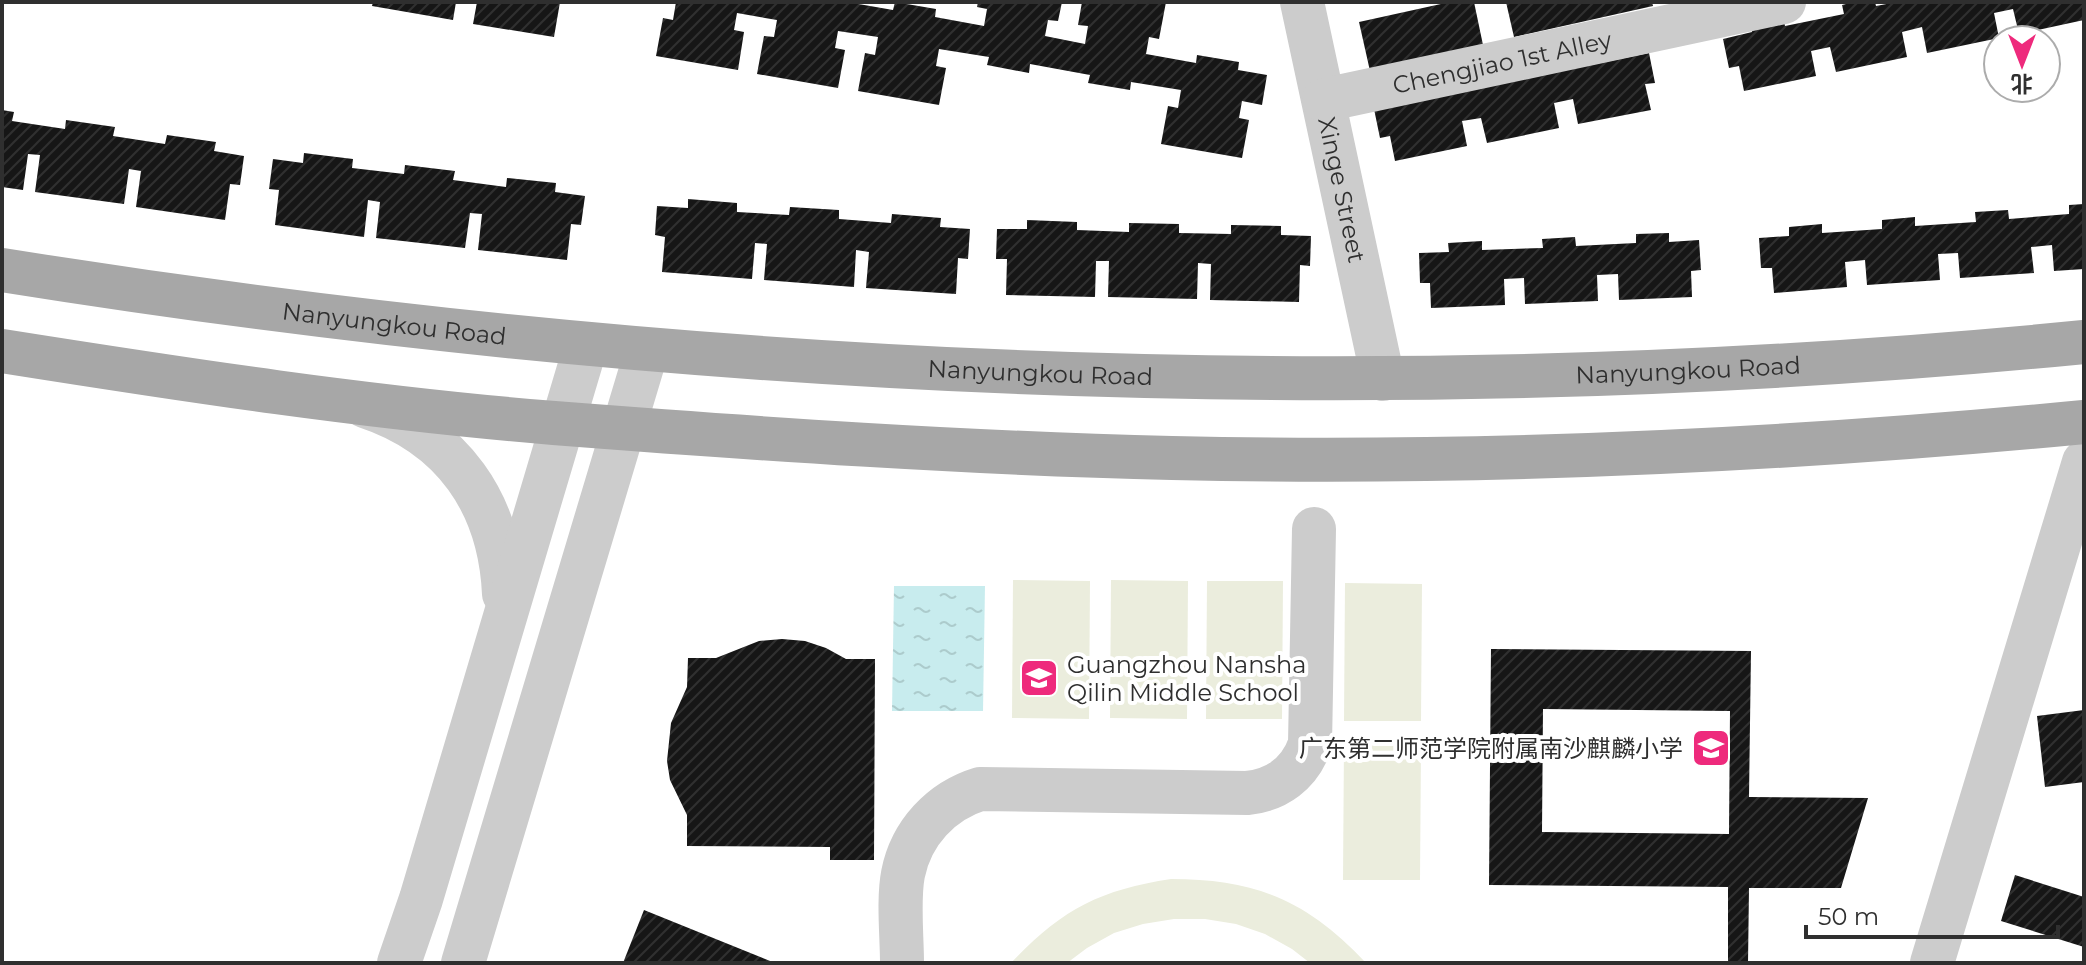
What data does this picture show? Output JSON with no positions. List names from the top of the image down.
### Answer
{
  "streets": {
    "main road": ["Nanyungkou Road"],
    "street": ["Chengjiao 1st Alley", "Xinge Street"]
  },
  "crossings": [
    ["Chengjiao 1st Alley", "Xinge Street"],
    ["Xinge Street", "Nanyungkou Road"]
  ],
  "places": {
    "school or university": ["Guangzhou Nansha Qilin Middle School", "广东第二师范学院附属南沙麒麟小学"]
  },
  "scale_bar": "50 m",
  "north": "bottom"
}
